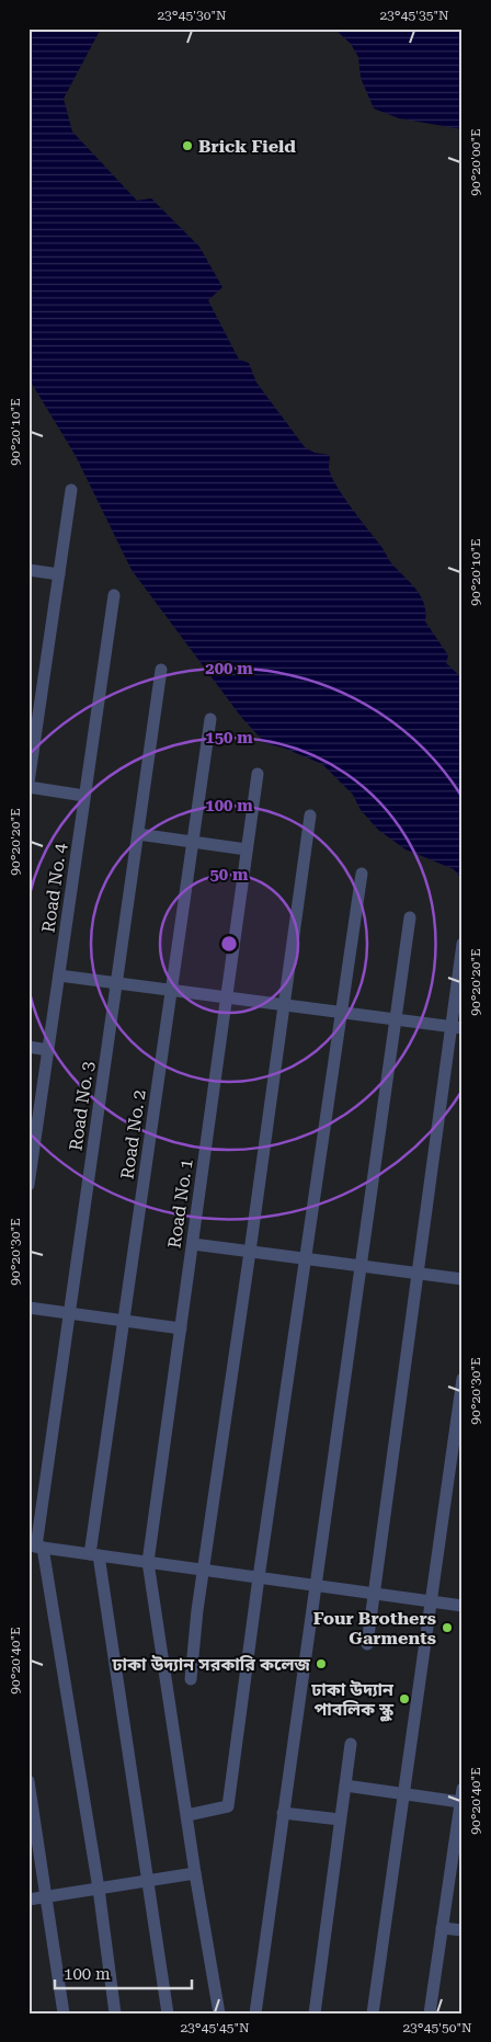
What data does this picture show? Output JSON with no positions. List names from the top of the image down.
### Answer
{
  "streets": {
    "street": [
      "Road No. 4",
      "Road No. 3",
      "Road No. 2",
      "Road No. 1"
    ]
  },
  "places": [
    "Brick Field",
    "Four Brothers Garments",
    "ঢাকা উদ্যান সরকারি কলেজ",
    "ঢাকা উদ্যান পাবলিক স্কুল"
  ],
  "scale_bar": "100 m",
  "coordinates": [
    "23°45'30\"N",
    "23°45'35\"N",
    "90°20'00\"E",
    "90°20'10\"E",
    "90°20'20\"E",
    "90°20'30\"E",
    "90°20'40\"E",
    "23°45'45\"N",
    "23°45'50\"N"
  ],
  "rings": [
    "200 m",
    "150 m",
    "100 m",
    "50 m"
  ]
}
